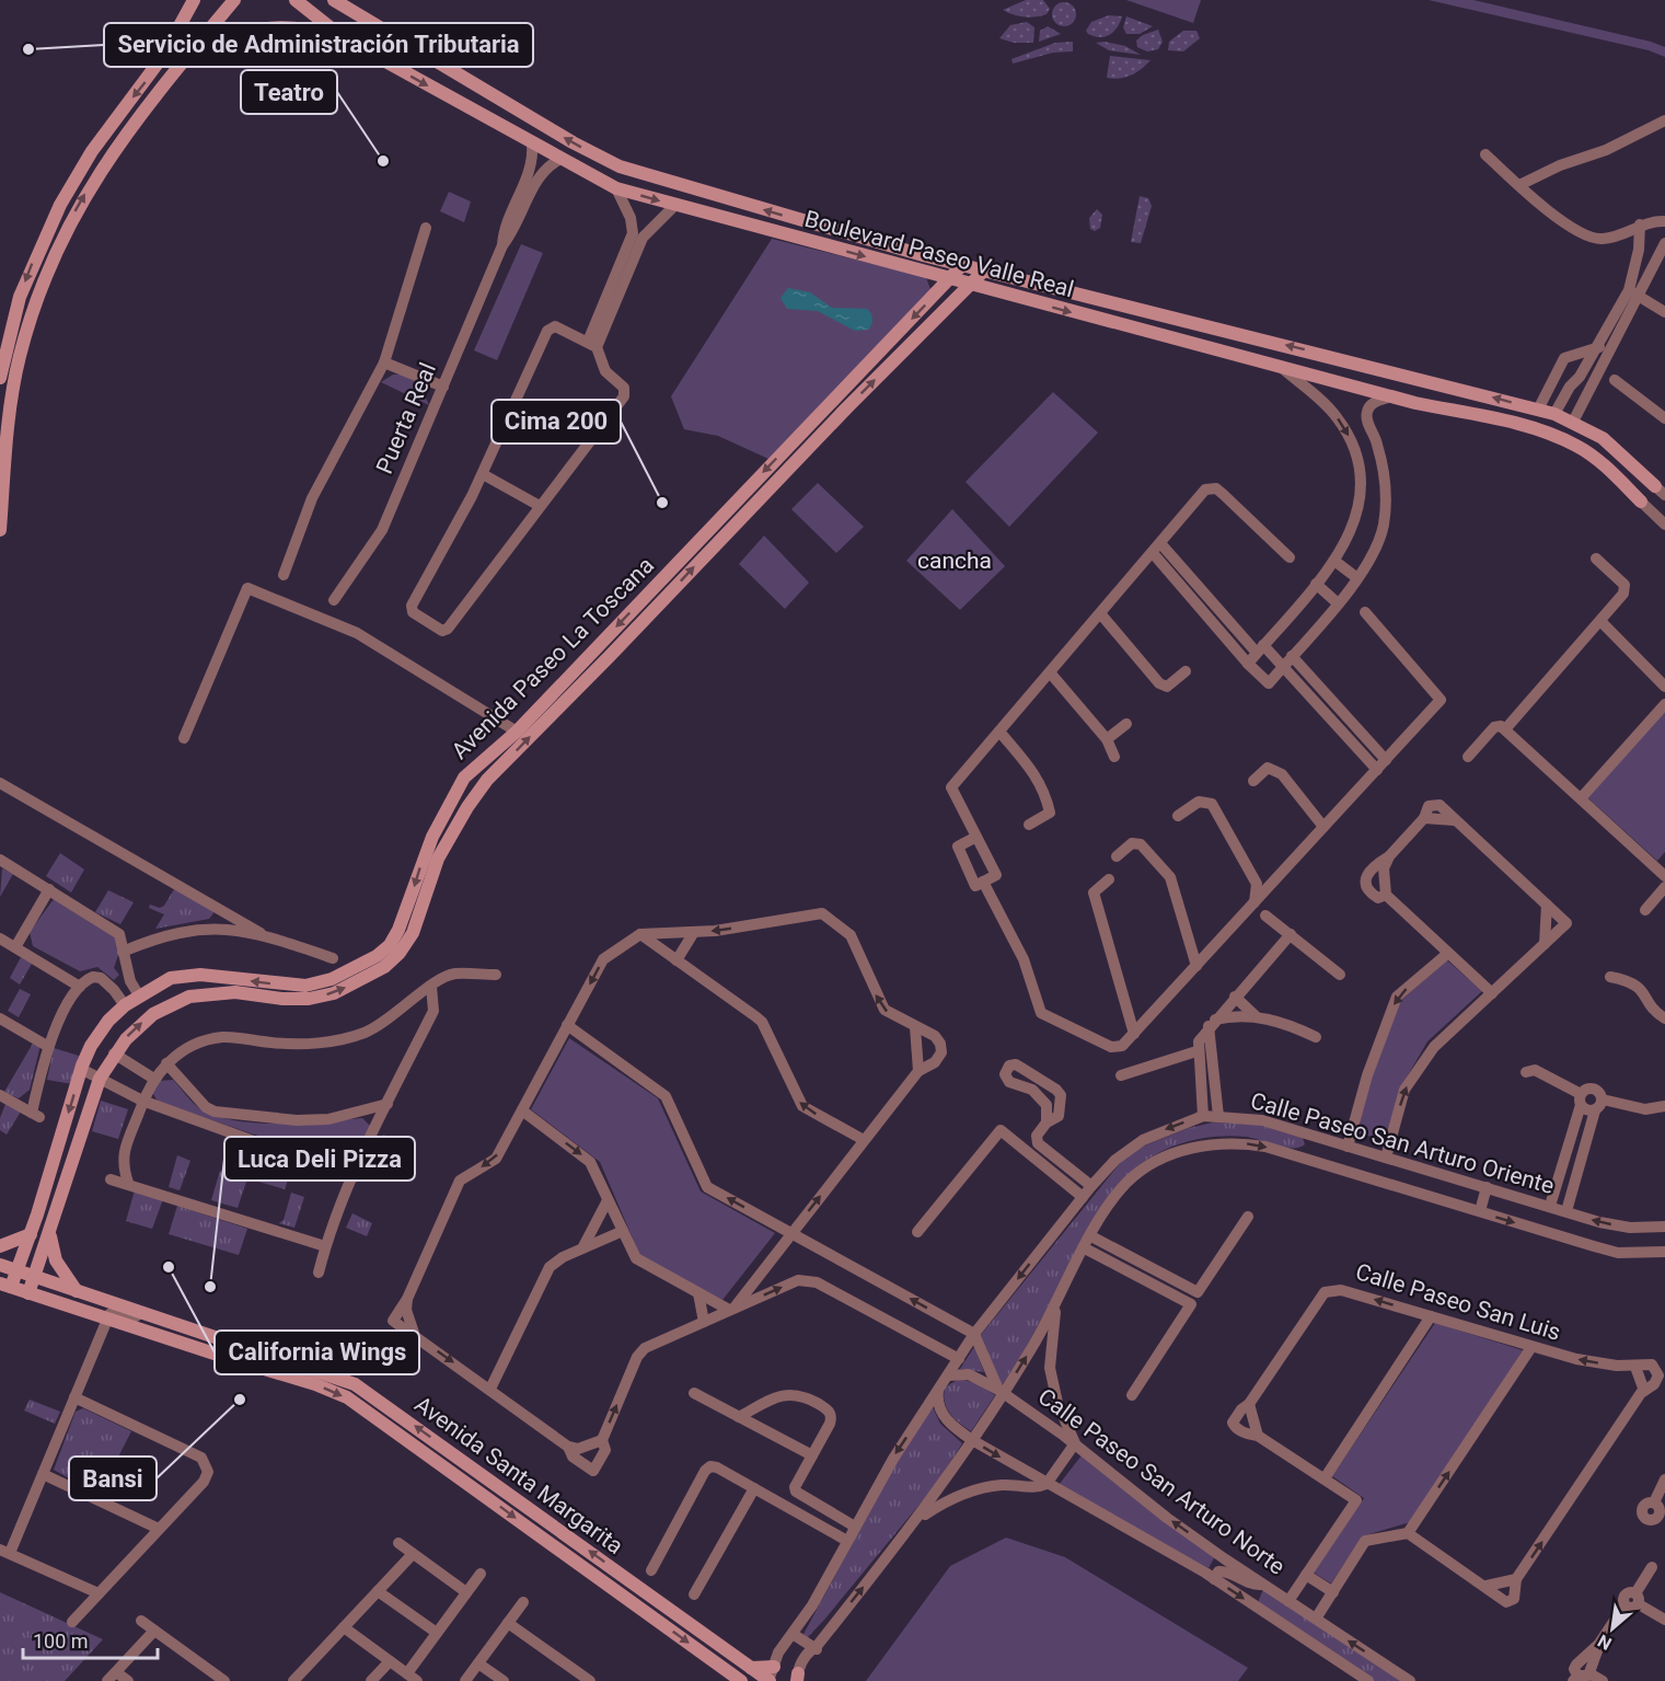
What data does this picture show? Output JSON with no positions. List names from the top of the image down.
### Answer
{
  "streets": {
    "street": [
      "Boulevard Paseo Valle Real",
      "Puerta Real",
      "Avenida Paseo La Toscana",
      "Calle Paseo San Arturo Oriente",
      "Calle Paseo San Luis",
      "Avenida Santa Margarita",
      "Calle Paseo San Arturo Norte"
    ]
  },
  "crossings": [
    ["Boulevard Paseo Valle Real", "Puerta Real"],
    ["Boulevard Paseo Valle Real", "Avenida Paseo La Toscana"],
    ["Avenida Paseo La Toscana", "Avenida Santa Margarita"],
    ["Calle Paseo San Arturo Oriente", "Avenida Santa Margarita"],
    ["Calle Paseo San Arturo Oriente", "Calle Paseo San Arturo Norte"],
    ["Calle Paseo San Luis", "Calle Paseo San Arturo Norte"]
  ],
  "parks": ["cancha"],
  "places": [
    "Servicio de Administración Tributaria",
    "Teatro",
    "Cima 200",
    "California Wings",
    "Luca Deli Pizza",
    "Bansi"
  ],
  "scale_bar": "100 m",
  "north": "bottom left"
}
